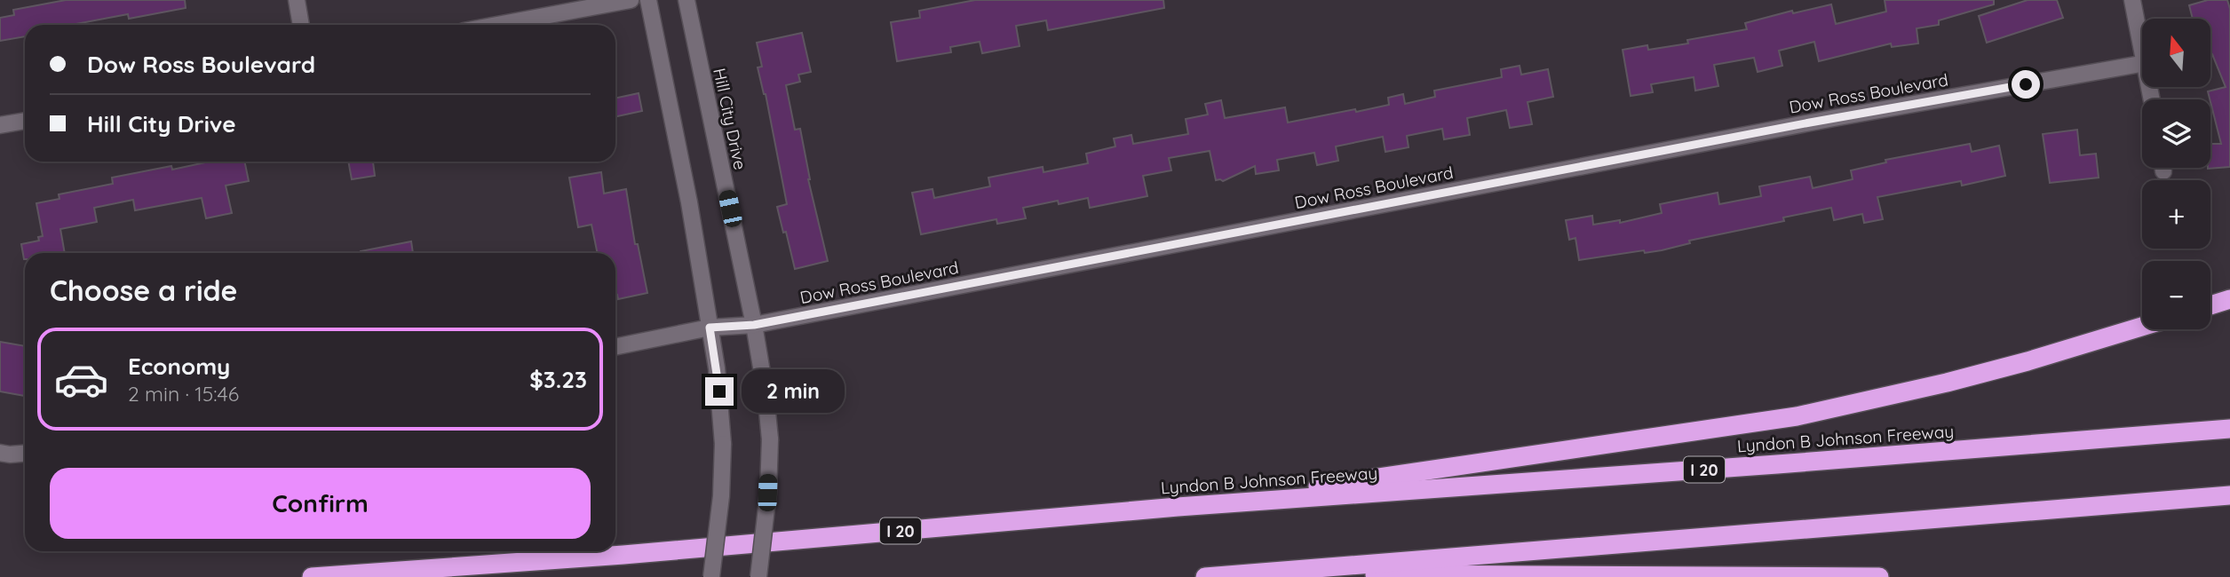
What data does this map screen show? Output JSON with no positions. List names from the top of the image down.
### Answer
{
  "streets": {
    "highway": ["Lyndon B Johnson Freeway", "I 20"],
    "street": ["Dow Ross Boulevard", "Hill City Drive"]
  },
  "crossings": [
    ["Dow Ross Boulevard", "Hill City Drive"]
  ],
  "north": "top",
  "page": {
    "map_buttons": ["+", "−"],
    "banner": ["Dow Ross Boulevard", "Hill City Drive"],
    "heading": "Choose a ride",
    "list": [
      {
        "name": "Economy",
        "note": "2 min · 15:46",
        "value": "$3.23"
      }
    ],
    "bubble": "2 min",
    "buttons": "Confirm"
  }
}
